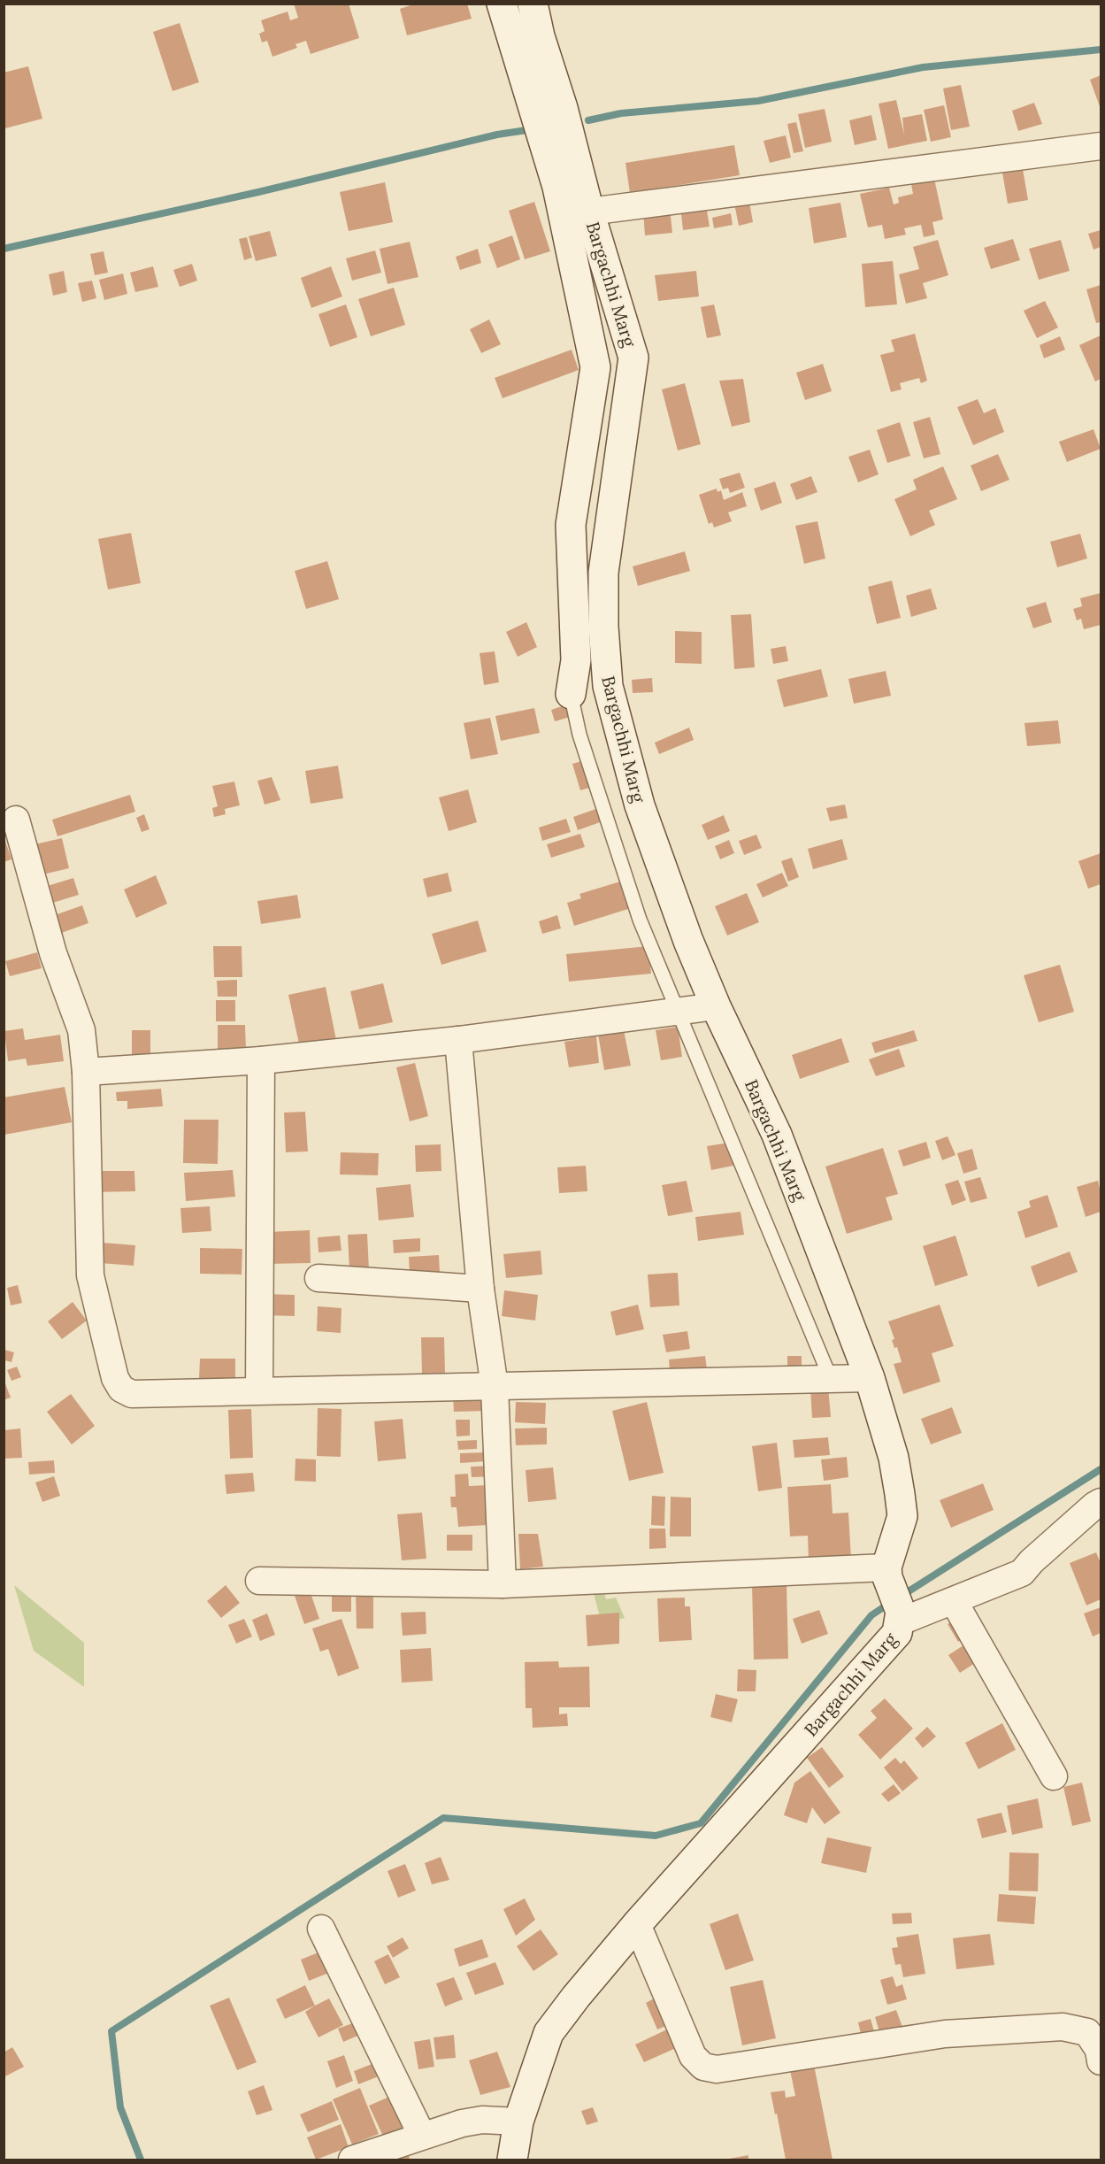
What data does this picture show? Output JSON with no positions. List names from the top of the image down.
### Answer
{
  "streets": {
    "street": ["Bargachhi Marg"]
  }
}
